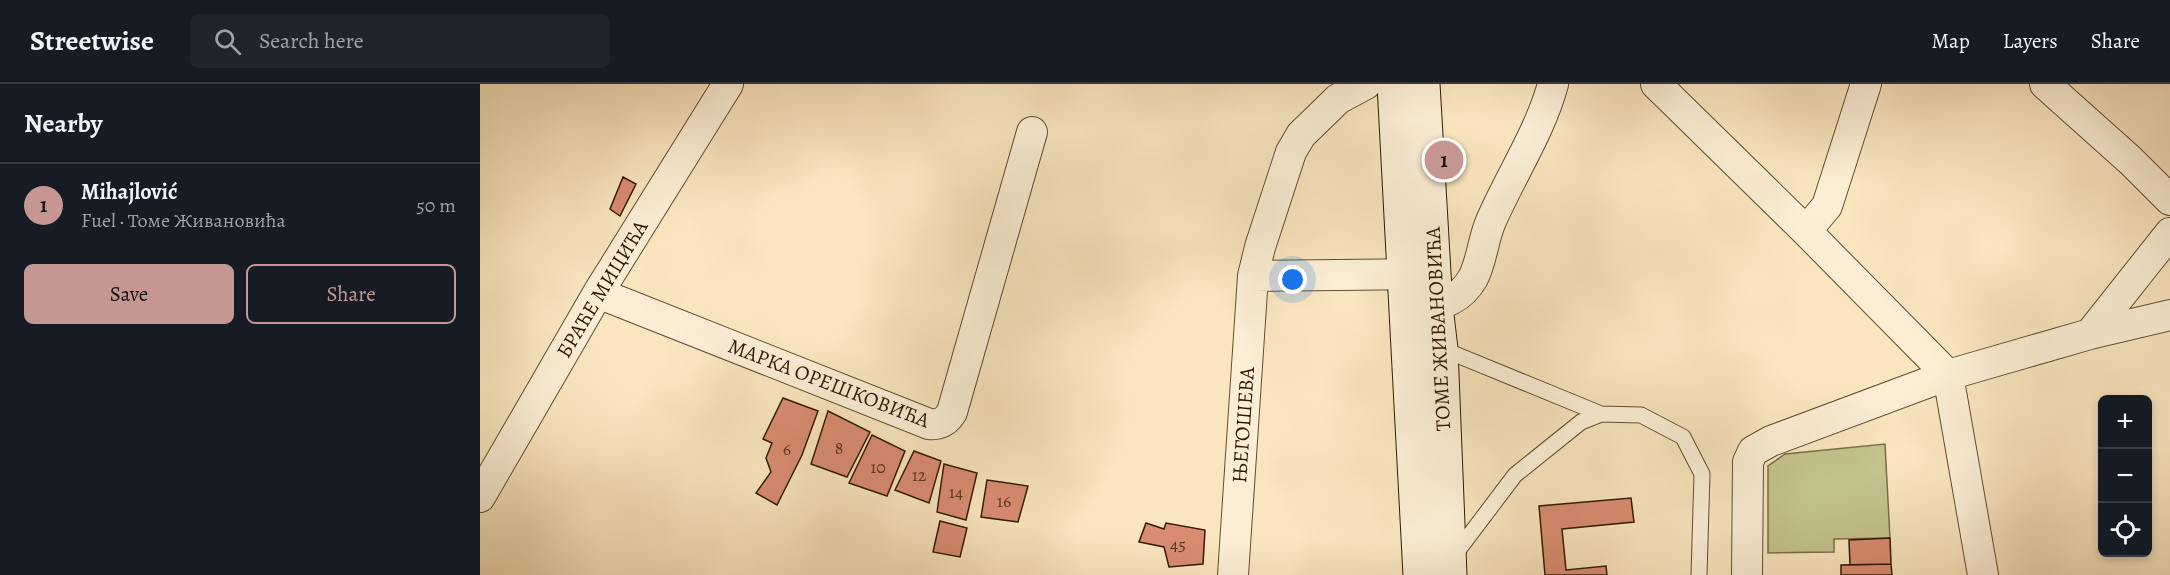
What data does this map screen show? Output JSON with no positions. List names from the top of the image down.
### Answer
{
  "streets": {
    "main road": ["ТОМЕ ЖИВАНОВИЋА"],
    "street": ["БРАЋЕ МИЦИЋА", "МАРКА ОРЕШКОВИЋА", "ЊЕГОШЕВА"]
  },
  "crossings": [
    ["БРАЋЕ МИЦИЋА", "МАРКА ОРЕШКОВИЋА"]
  ],
  "house_numbers": [
    "8",
    "6",
    "10",
    "12",
    "14",
    "16",
    "45"
  ],
  "page": {
    "header": "Streetwise",
    "search": "Search here",
    "nav": ["Map", "Layers", "Share"],
    "heading": "Nearby",
    "pins": "1",
    "list": [
      {
        "mark": "1",
        "name": "Mihajlović",
        "note": "Fuel · Томе Живановића",
        "value": "50 m"
      }
    ],
    "buttons": ["Save", "Share"],
    "map_buttons": ["+", "−"]
  }
}
